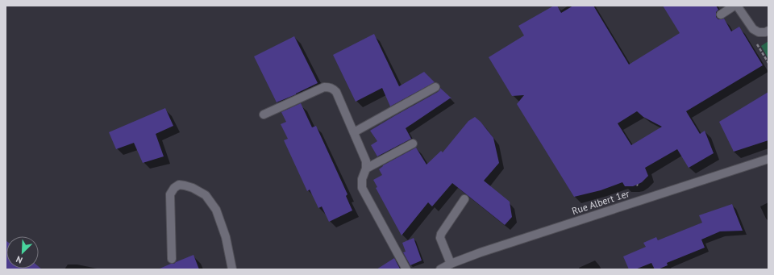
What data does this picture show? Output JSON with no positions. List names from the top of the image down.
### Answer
{
  "streets": {
    "street": ["Rue Albert 1er"]
  },
  "north": "bottom left"
}
